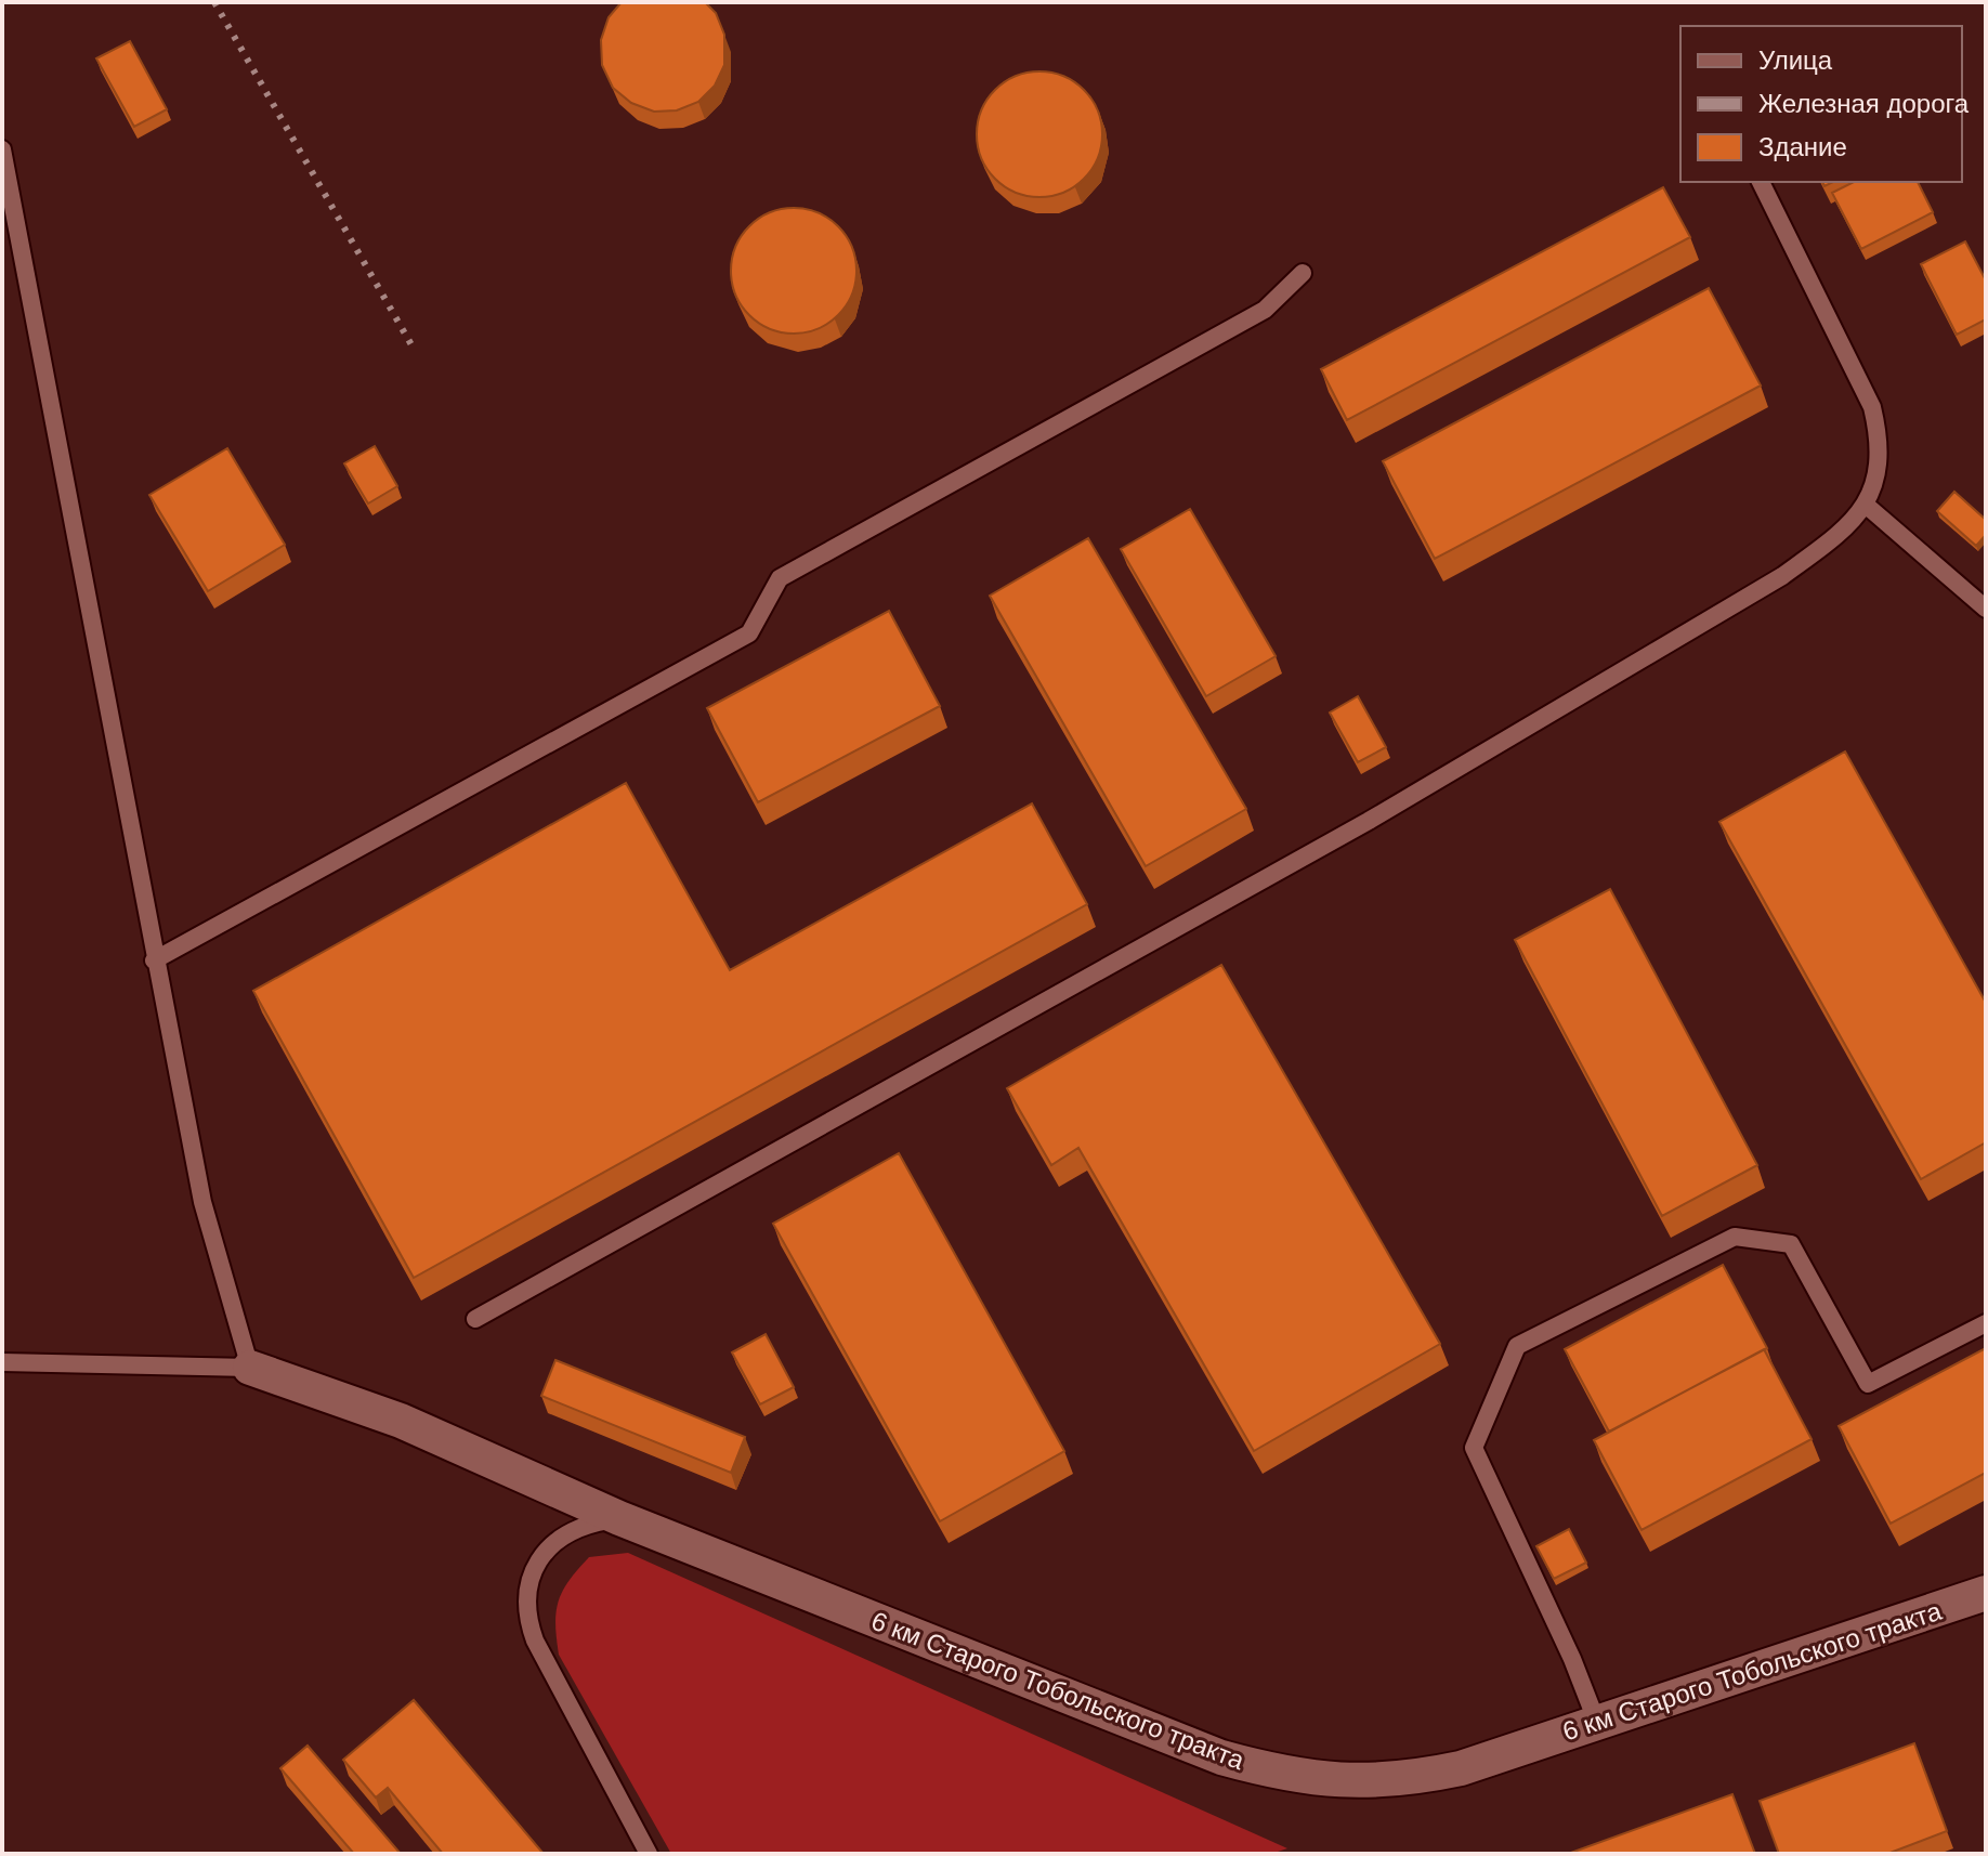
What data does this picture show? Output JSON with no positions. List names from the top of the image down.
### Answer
{
  "streets": {
    "street": ["6 км Старого Тобольского тракта"]
  },
  "legend": ["Улица", "Железная дорога", "Здание"]
}
